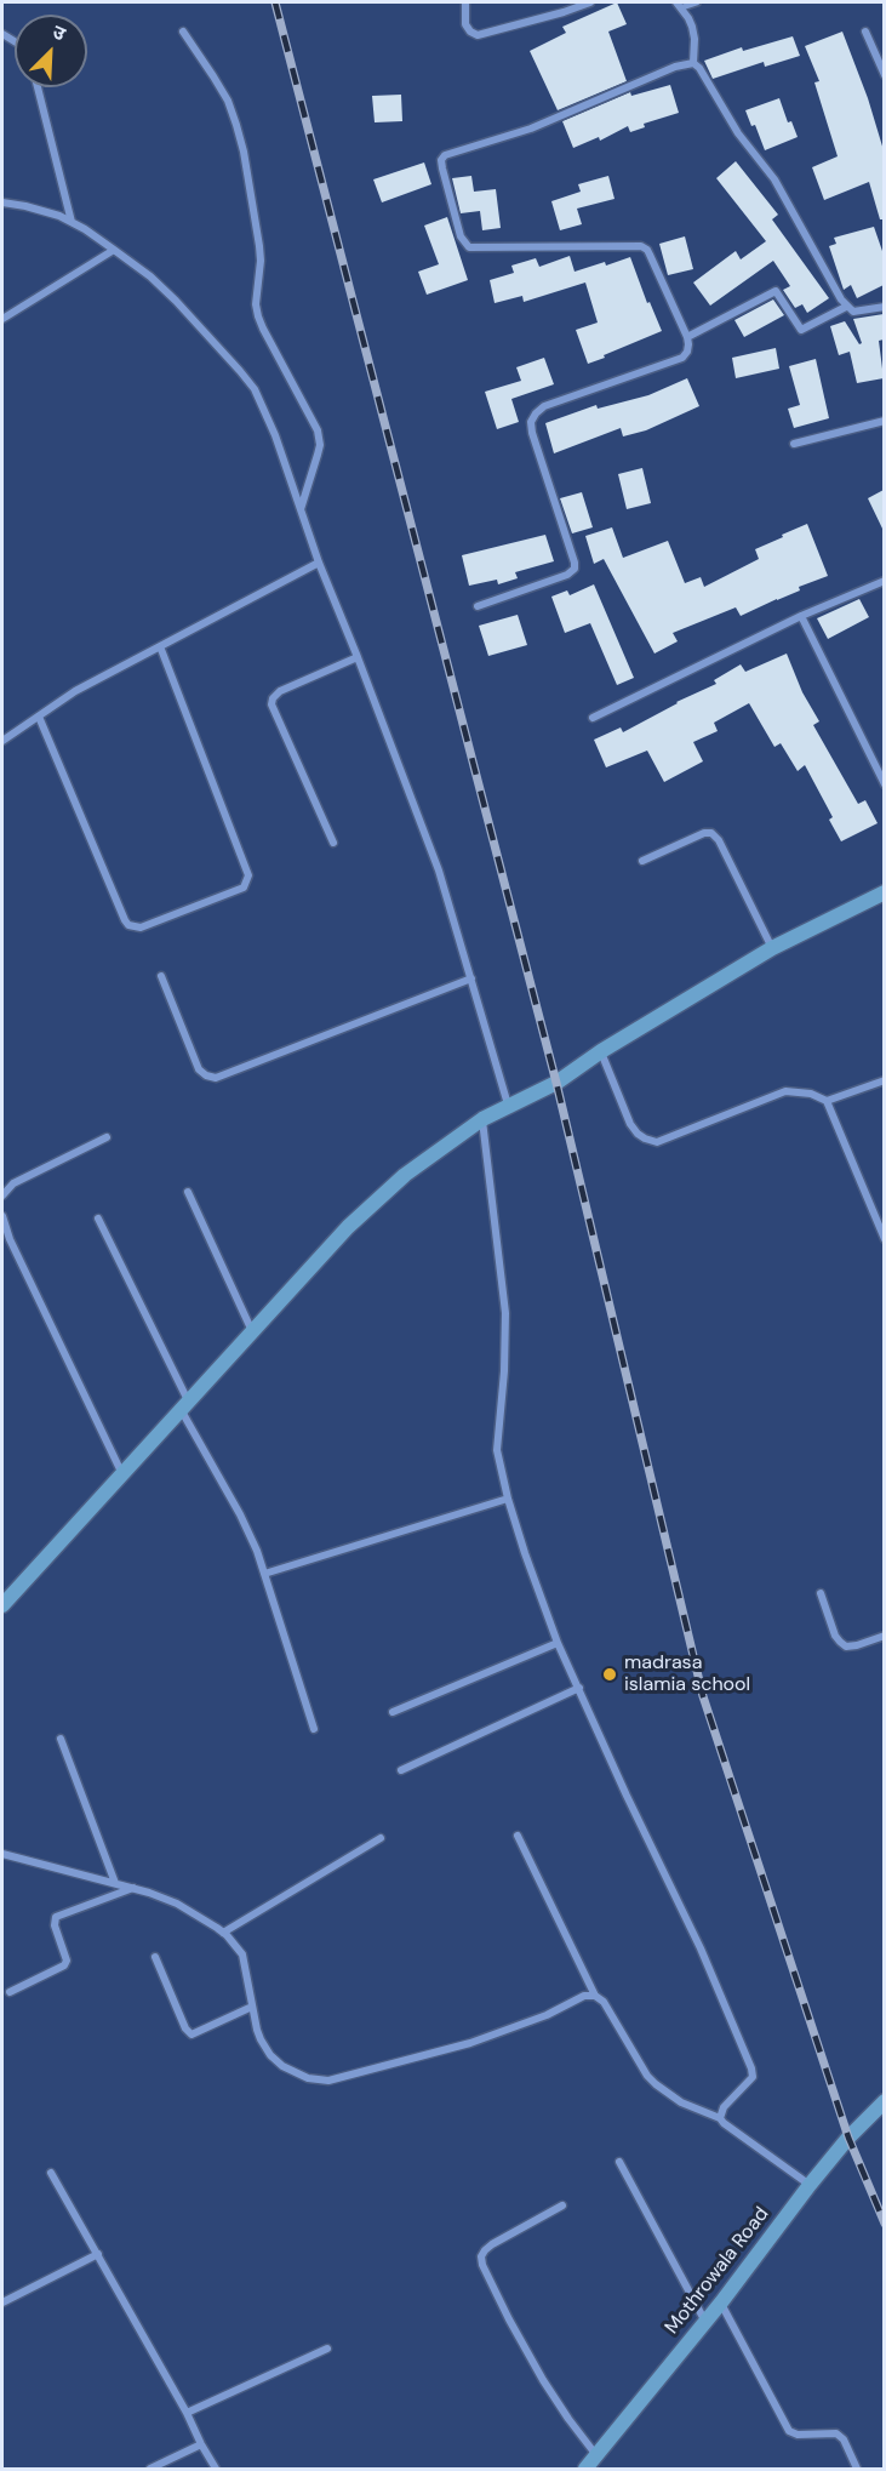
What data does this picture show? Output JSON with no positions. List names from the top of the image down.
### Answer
{
  "streets": {
    "main road": ["Mothrowala Road"]
  },
  "places": ["madrasa islamia school"],
  "north": "top right"
}
